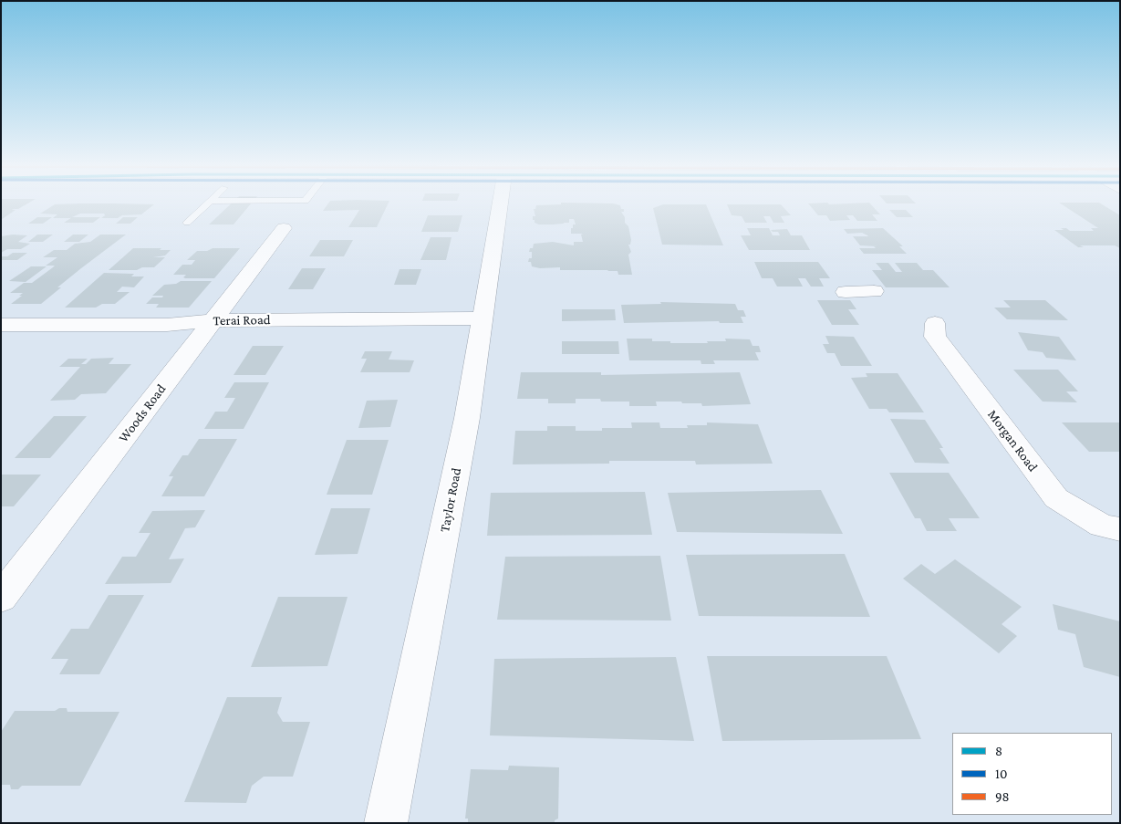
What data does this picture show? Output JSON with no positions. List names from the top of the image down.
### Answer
{
  "streets": {
    "street": [
      "Terai Road",
      "Woods Road",
      "Morgan Road",
      "Taylor Road"
    ]
  },
  "crossings": [
    ["Terai Road", "Woods Road"],
    ["Terai Road", "Taylor Road"]
  ],
  "legend": ["8", "10", "98"]
}
